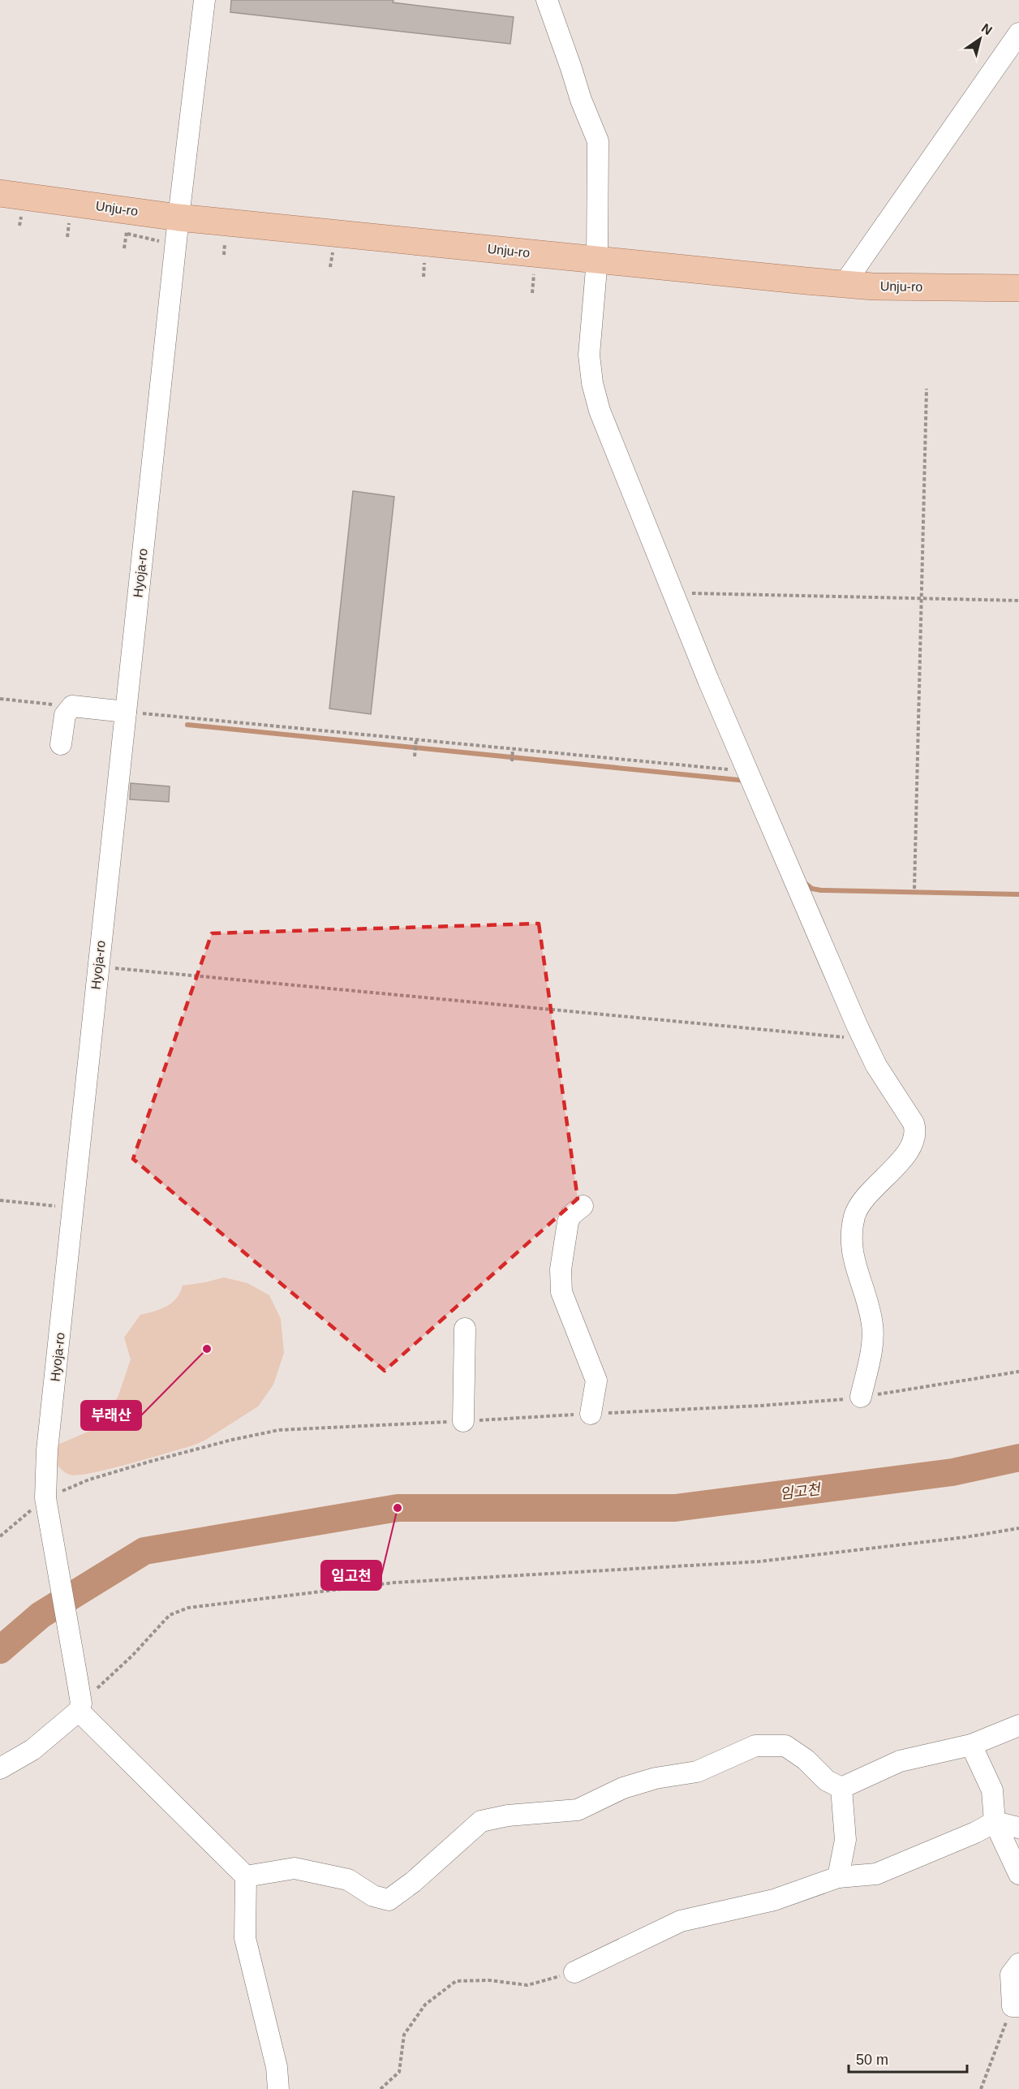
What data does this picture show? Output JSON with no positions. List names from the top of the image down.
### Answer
{
  "streets": {
    "main road": ["Unju-ro"],
    "street": ["Hyoja-ro"]
  },
  "crossings": [
    ["Unju-ro", "Hyoja-ro"]
  ],
  "water": ["임고천"],
  "places": ["부래산", "임고천"],
  "scale_bar": "50 m",
  "north": "top right"
}
